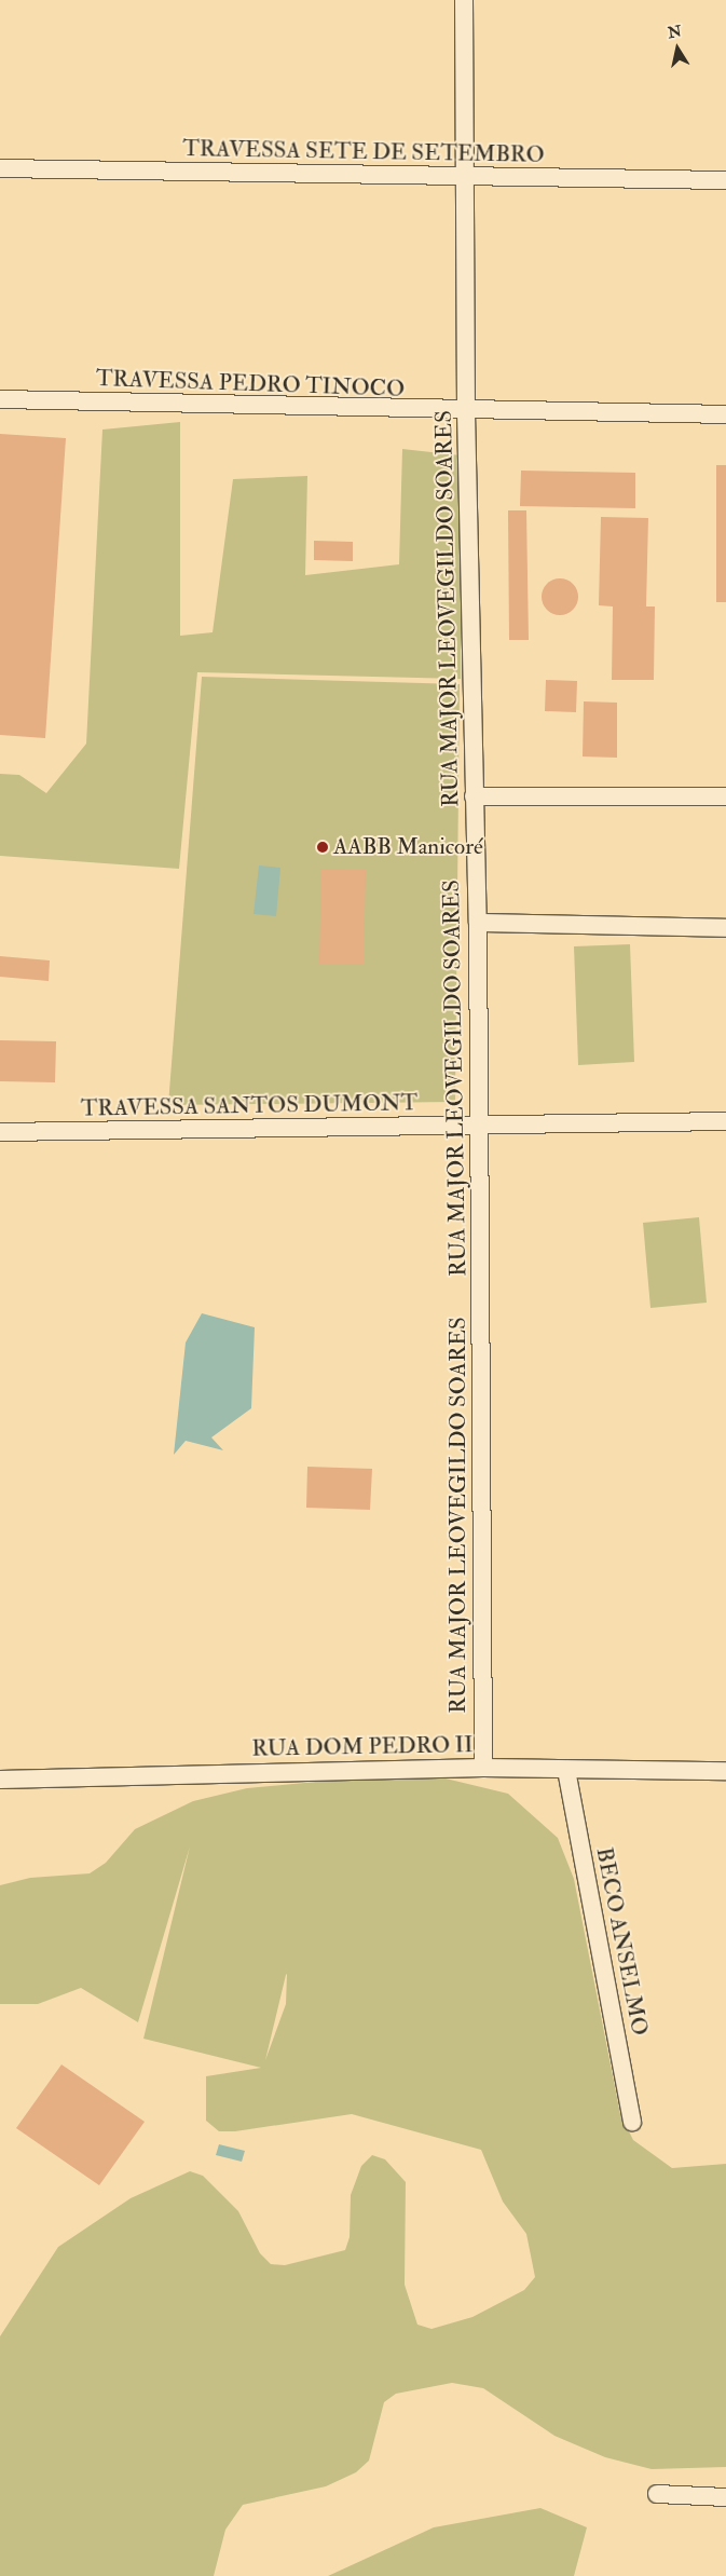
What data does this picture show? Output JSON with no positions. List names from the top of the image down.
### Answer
{
  "streets": {
    "street": [
      "TRAVESSA SETE DE SETEMBRO",
      "TRAVESSA PEDRO TINOCO",
      "RUA MAJOR LEOVEGILDO SOARES",
      "TRAVESSA SANTOS DUMONT",
      "RUA DOM PEDRO II",
      "BECO ANSELMO"
    ]
  },
  "crossings": [
    ["TRAVESSA SETE DE SETEMBRO", "RUA MAJOR LEOVEGILDO SOARES"],
    ["TRAVESSA PEDRO TINOCO", "RUA MAJOR LEOVEGILDO SOARES"],
    ["RUA MAJOR LEOVEGILDO SOARES", "TRAVESSA SANTOS DUMONT"],
    ["RUA MAJOR LEOVEGILDO SOARES", "RUA DOM PEDRO II"],
    ["RUA DOM PEDRO II", "BECO ANSELMO"]
  ],
  "places": ["AABB Manicoré"],
  "north": "top"
}
